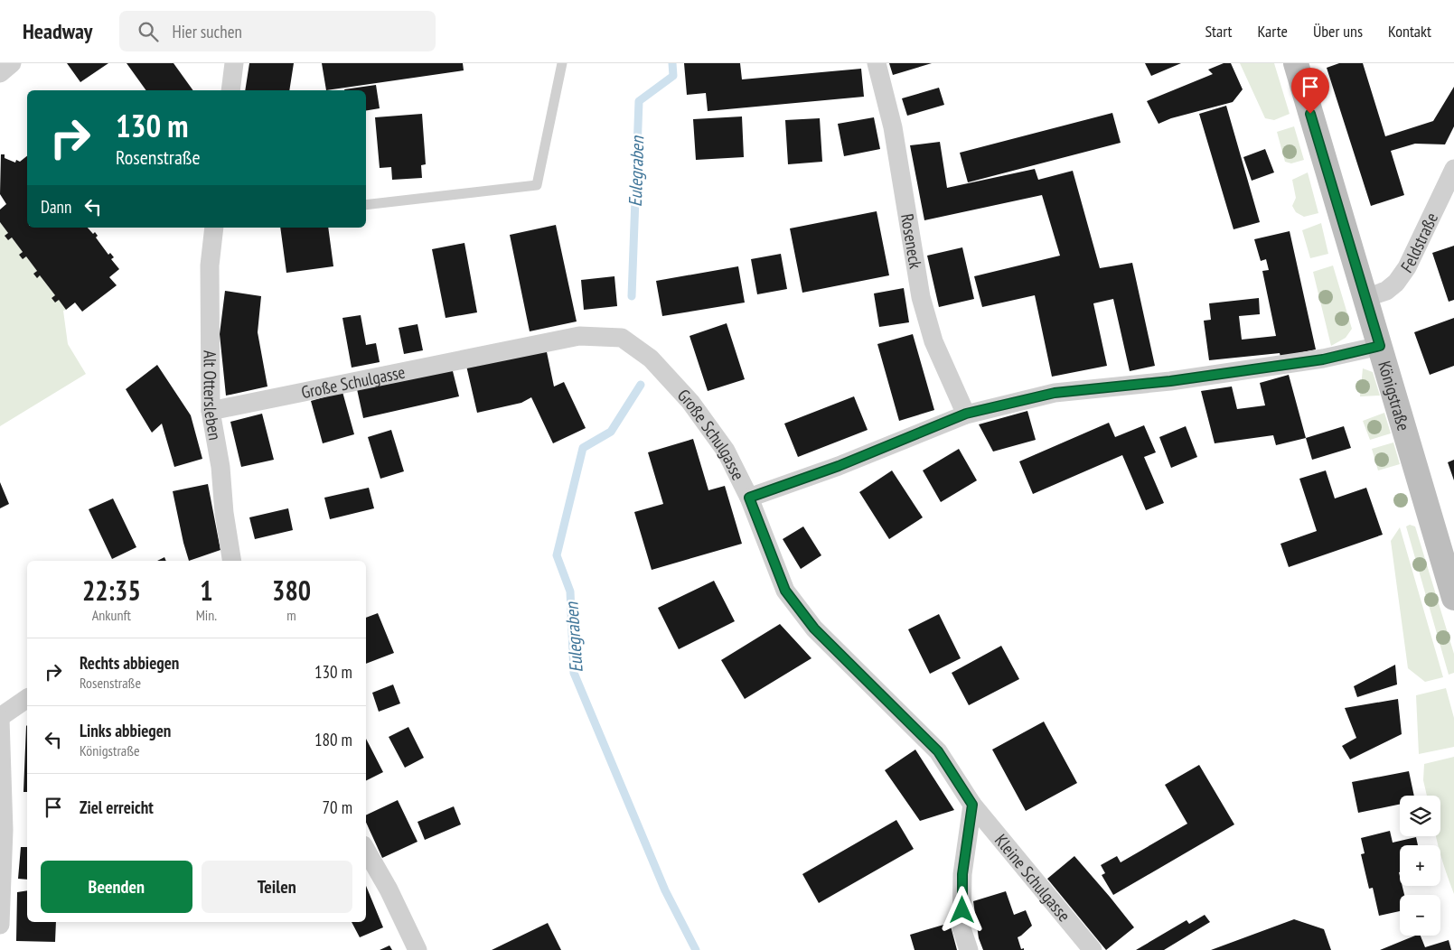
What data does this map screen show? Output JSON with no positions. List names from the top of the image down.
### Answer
{
  "streets": {
    "street": [
      "Feldstraße",
      "Roseneck",
      "Große Schulgasse",
      "Alt Ottersleben",
      "Königstraße",
      "Kleine Schulgasse"
    ]
  },
  "crossings": [
    ["Feldstraße", "Königstraße"],
    ["Große Schulgasse", "Alt Ottersleben"],
    ["Große Schulgasse", "Kleine Schulgasse"]
  ],
  "water": ["Eulegraben"],
  "page": {
    "header": "Headway",
    "search": "Hier suchen",
    "nav": [
      "Start",
      "Karte",
      "Über uns",
      "Kontakt"
    ],
    "turn": ["130 m", "Rosenstraße"],
    "then": "Dann",
    "eta": [
      "22:35",
      "Ankunft",
      "1",
      "Min.",
      "380",
      "m"
    ],
    "list": [
      {
        "name": "Rechts abbiegen",
        "note": "Rosenstraße",
        "value": "130 m"
      },
      {
        "name": "Links abbiegen",
        "note": "Königstraße",
        "value": "180 m"
      },
      {
        "name": "Ziel erreicht",
        "value": "70 m"
      }
    ],
    "map_buttons": ["+", "−"],
    "buttons": ["Beenden", "Teilen"]
  }
}
